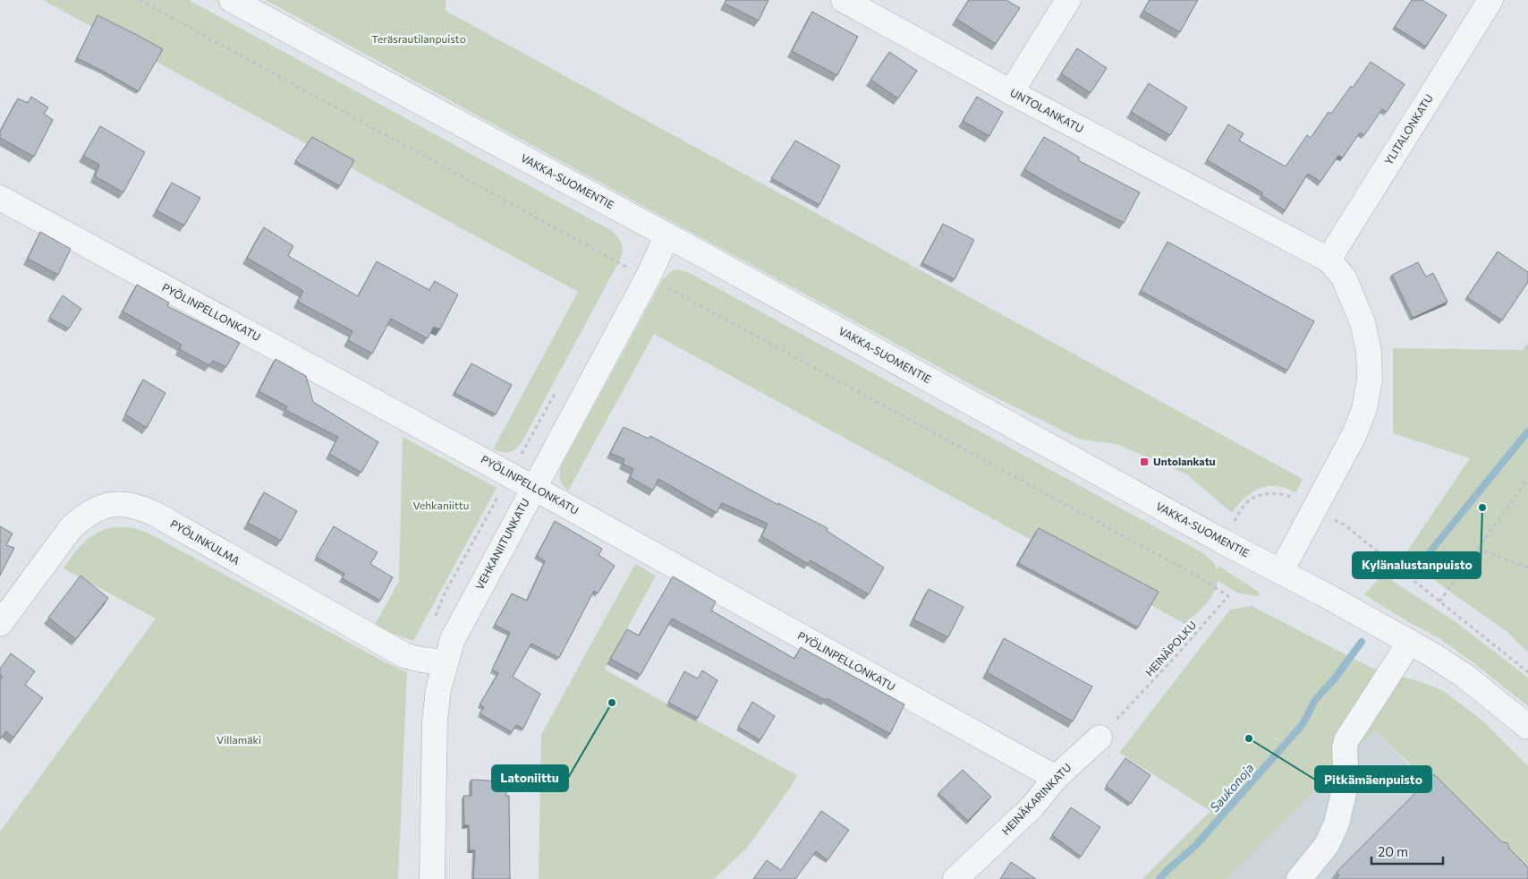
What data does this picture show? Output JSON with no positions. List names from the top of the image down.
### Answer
{
  "streets": {
    "street": [
      "UNTOLANKATU",
      "YLITALONKATU",
      "VAKKA-SUOMENTIE",
      "PYÖLINPELLONKATU",
      "PYÖLINKULMA",
      "VEHKANIITUNKATU",
      "HEINÄKARINKATU"
    ],
    "path": ["HEINÄPOLKU"]
  },
  "crossings": [
    ["UNTOLANKATU", "YLITALONKATU"],
    ["UNTOLANKATU", "VAKKA-SUOMENTIE"],
    ["VAKKA-SUOMENTIE", "VEHKANIITUNKATU"],
    ["PYÖLINPELLONKATU", "VEHKANIITUNKATU"],
    ["PYÖLINPELLONKATU", "HEINÄKARINKATU"],
    ["PYÖLINKULMA", "VEHKANIITUNKATU"],
    ["HEINÄPOLKU", "HEINÄKARINKATU"]
  ],
  "water": ["Saukonoja"],
  "parks": ["Teräsrautilanpuisto", "Vehkaniittu", "Villamäki"],
  "places": {
    "transit": ["Untolankatu"],
    "other": ["Kylänalustanpuisto", "Latoniittu", "Pitkämäenpuisto"]
  },
  "scale_bar": "20 m"
}
